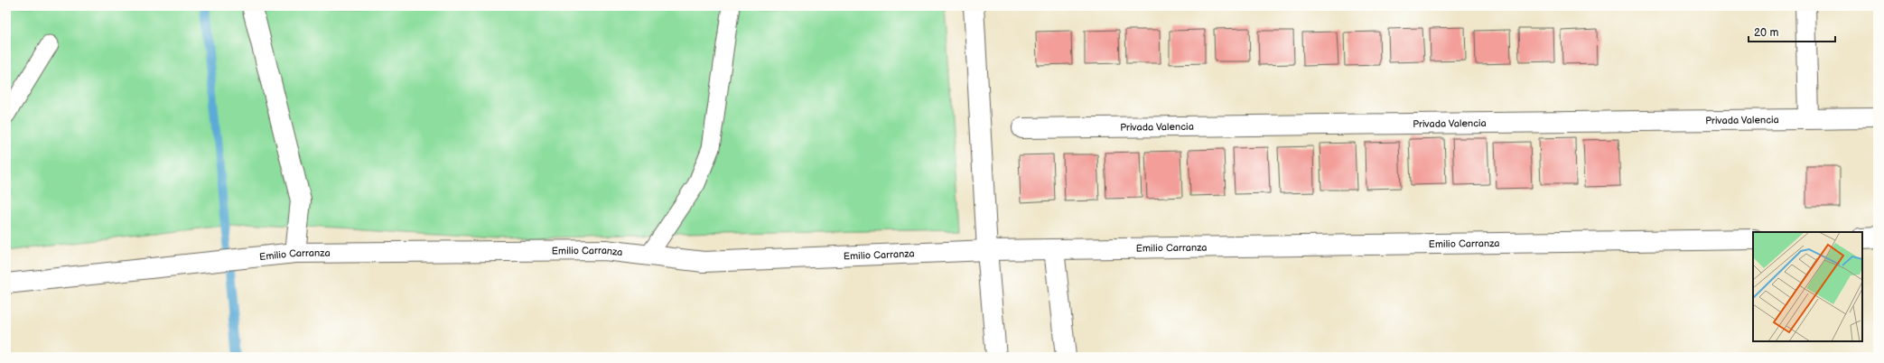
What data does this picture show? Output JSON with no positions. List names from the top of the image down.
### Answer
{
  "streets": {
    "street": ["Privada Valencia", "Emilio Carranza"]
  },
  "scale_bar": "20 m"
}
